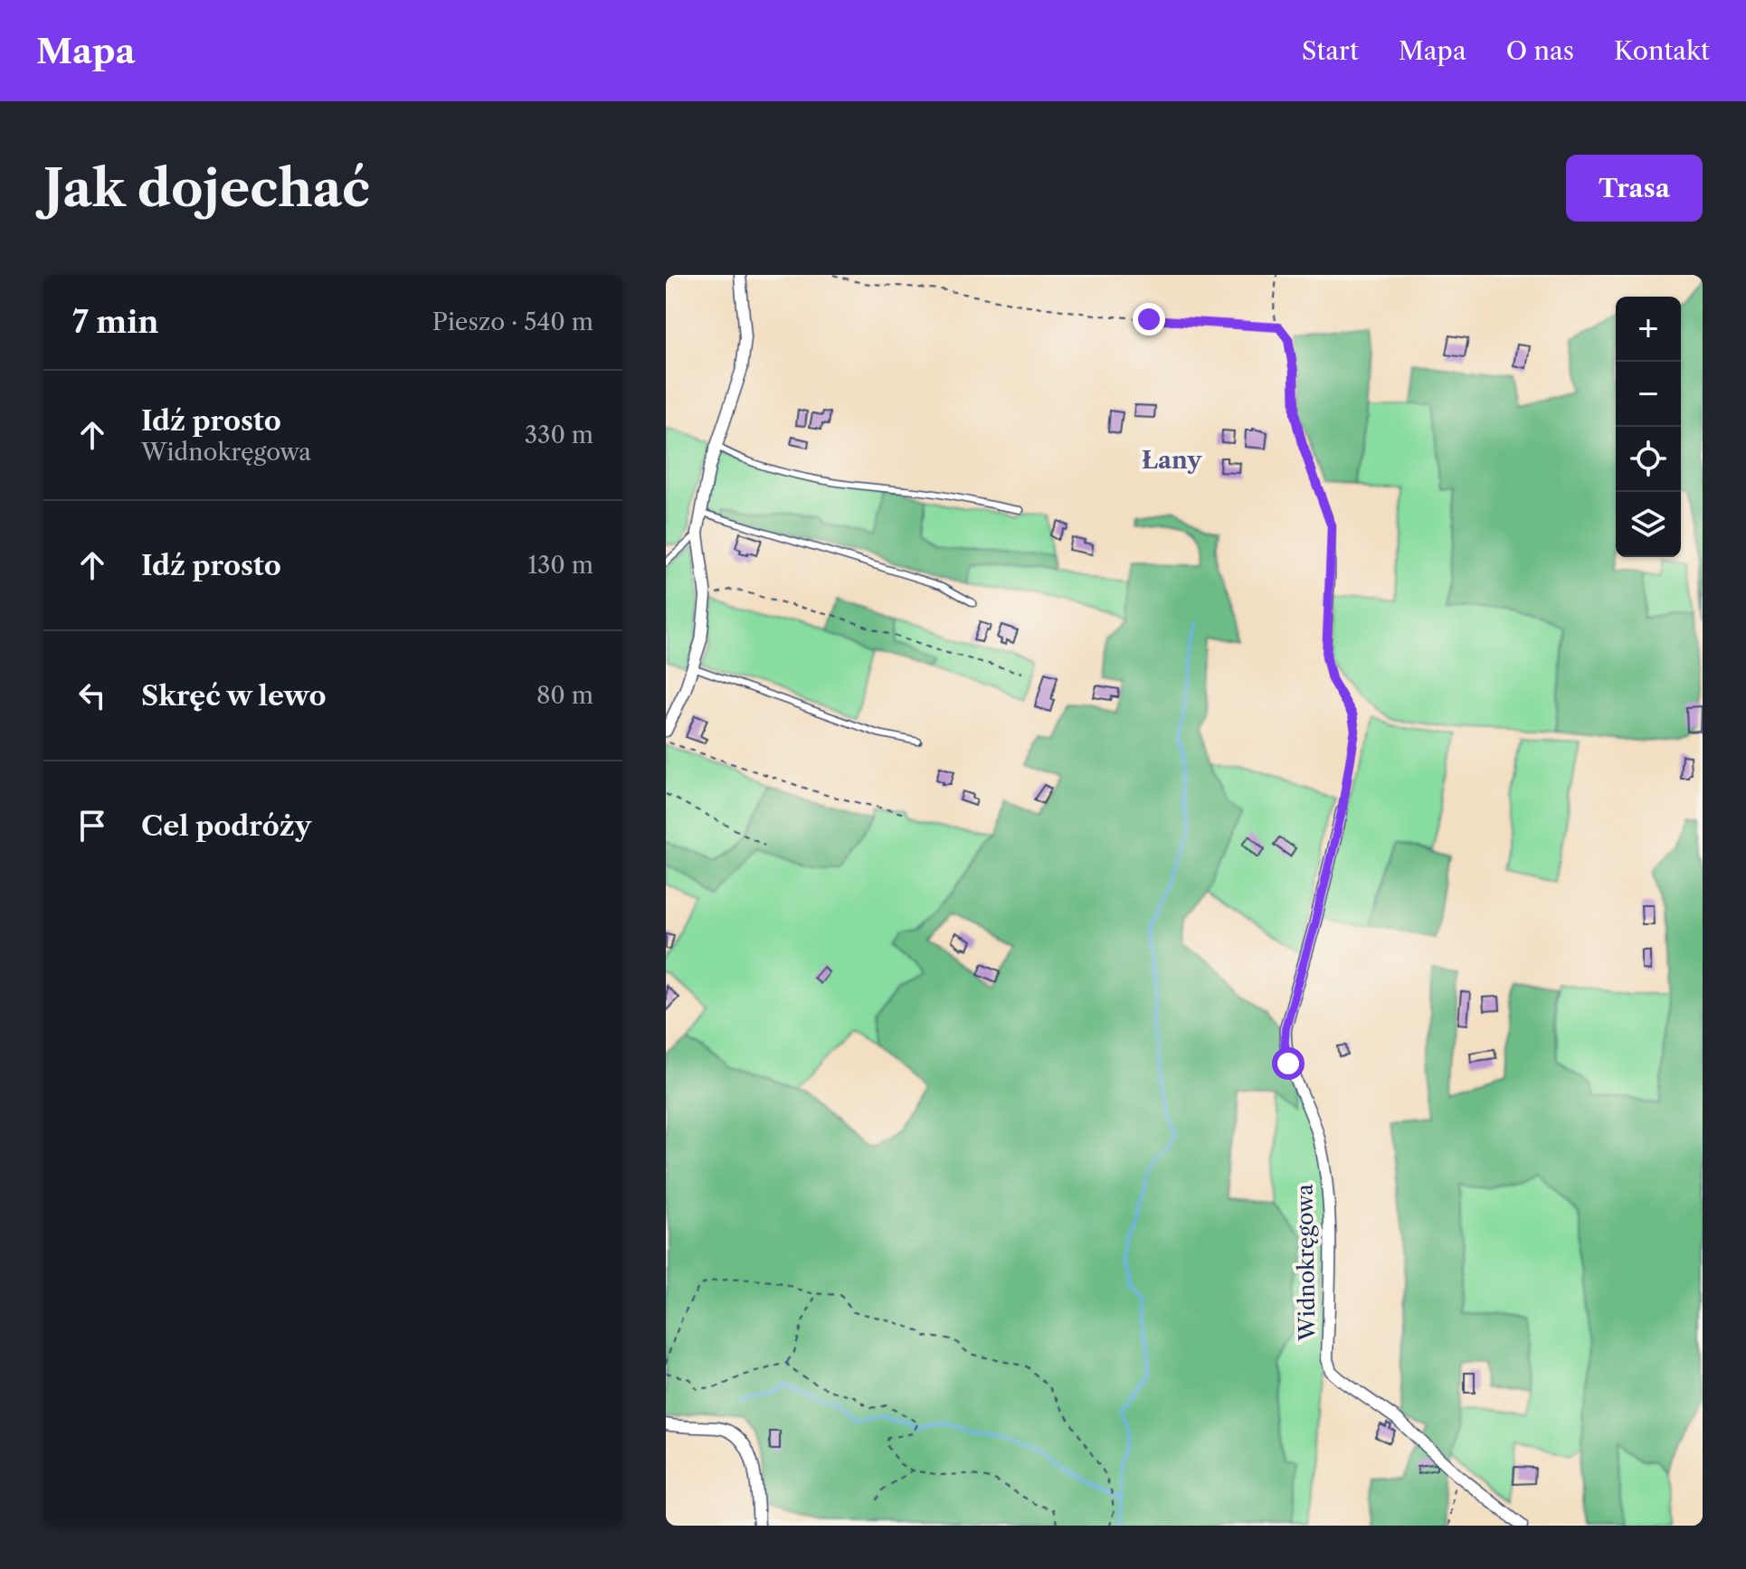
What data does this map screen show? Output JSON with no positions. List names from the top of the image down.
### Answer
{
  "streets": {
    "street": ["Widnokręgowa"]
  },
  "districts": ["Łany"],
  "page": {
    "header": "Mapa",
    "nav": [
      "Start",
      "Mapa",
      "O nas",
      "Kontakt"
    ],
    "buttons": "Trasa",
    "title": "Jak dojechać",
    "heading": ["7 min", "Pieszo · 540 m"],
    "map_buttons": ["+", "−"],
    "list": [
      ["Idź prosto", "Widnokręgowa", "330 m"],
      ["Idź prosto", "130 m"],
      ["Skręć w lewo", "80 m"],
      "Cel podróży"
    ]
  }
}
